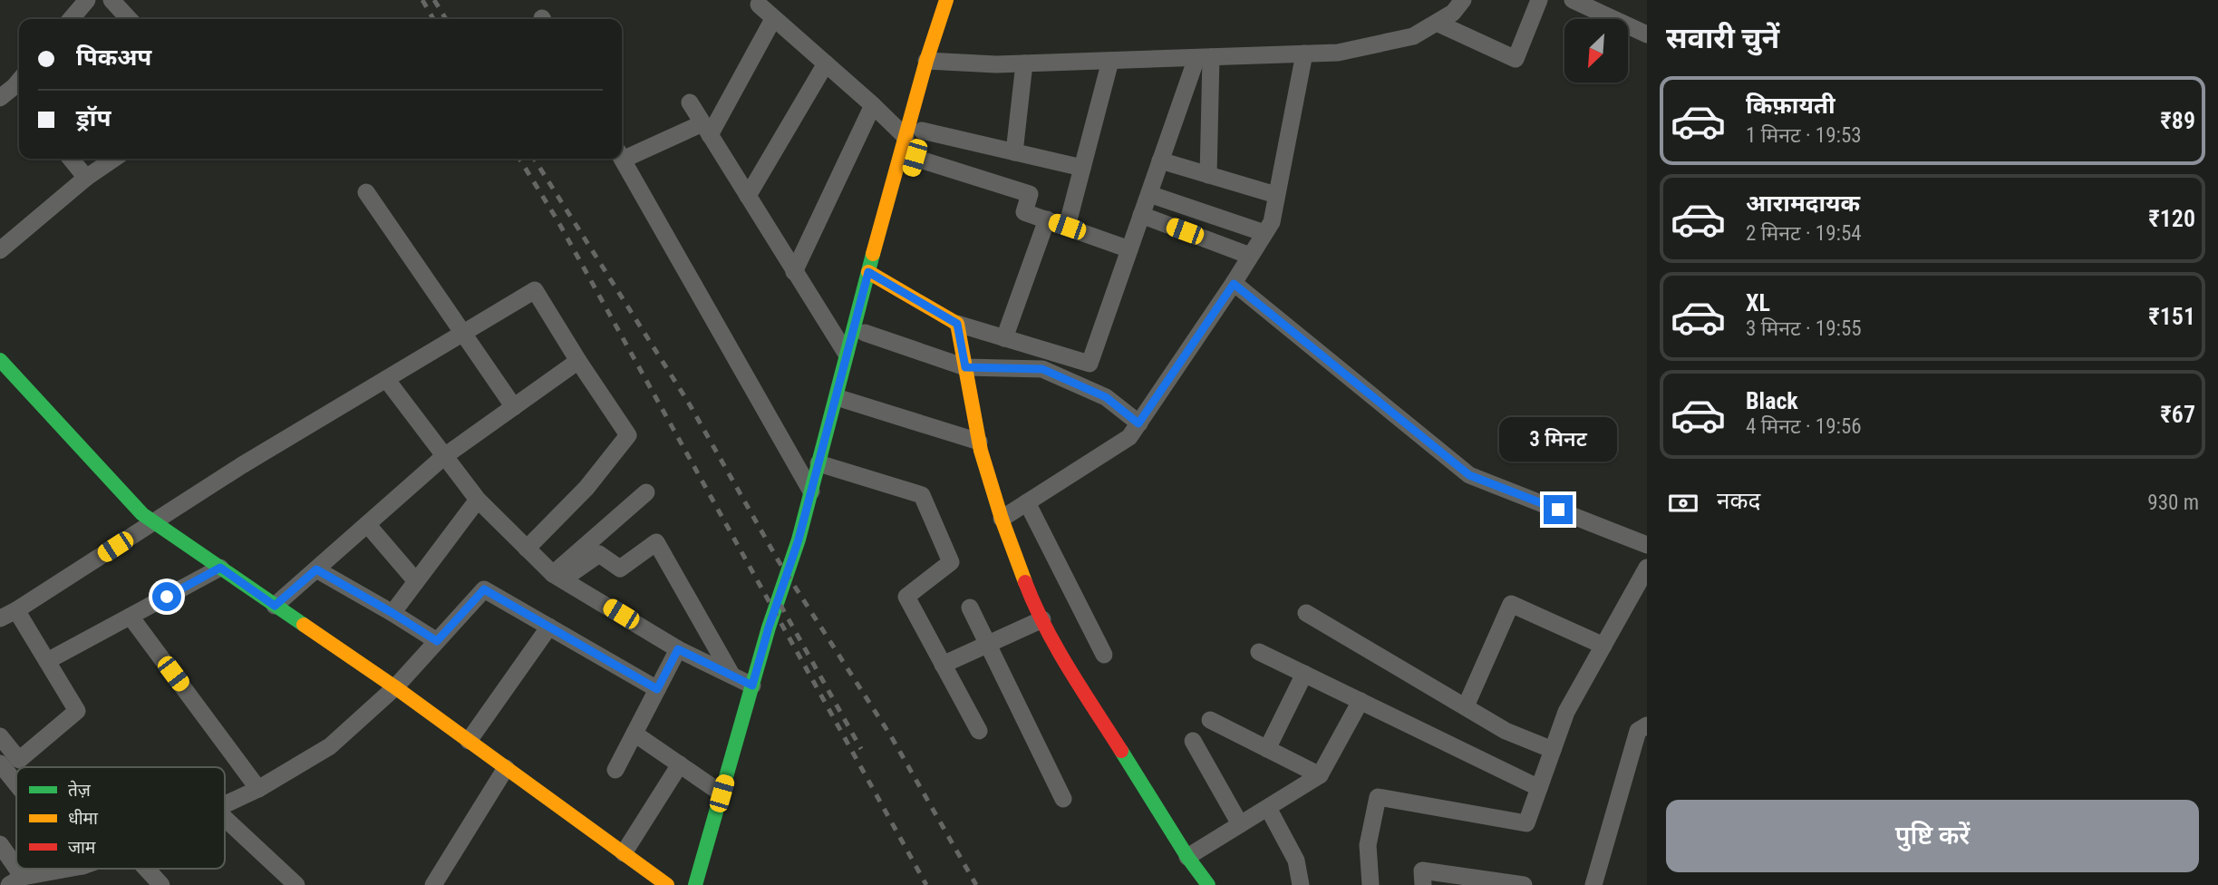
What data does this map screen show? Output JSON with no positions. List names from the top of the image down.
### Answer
{
  "legend": ["तेज़", "धीमा", "जाम"],
  "north": "bottom left",
  "page": {
    "heading": "सवारी चुनें",
    "banner": ["पिकअप", "ड्रॉप"],
    "list": [
      {
        "name": "किफ़ायती",
        "note": "1 मिनट · 19:53",
        "value": "₹89"
      },
      {
        "name": "आरामदायक",
        "note": "2 मिनट · 19:54",
        "value": "₹120"
      },
      {
        "name": "XL",
        "note": "3 मिनट · 19:55",
        "value": "₹151"
      },
      {
        "name": "Black",
        "note": "4 मिनट · 19:56",
        "value": "₹67"
      }
    ],
    "bubble": "3 मिनट",
    "pay": ["नकद", "930 m"],
    "buttons": "पुष्टि करें"
  }
}
